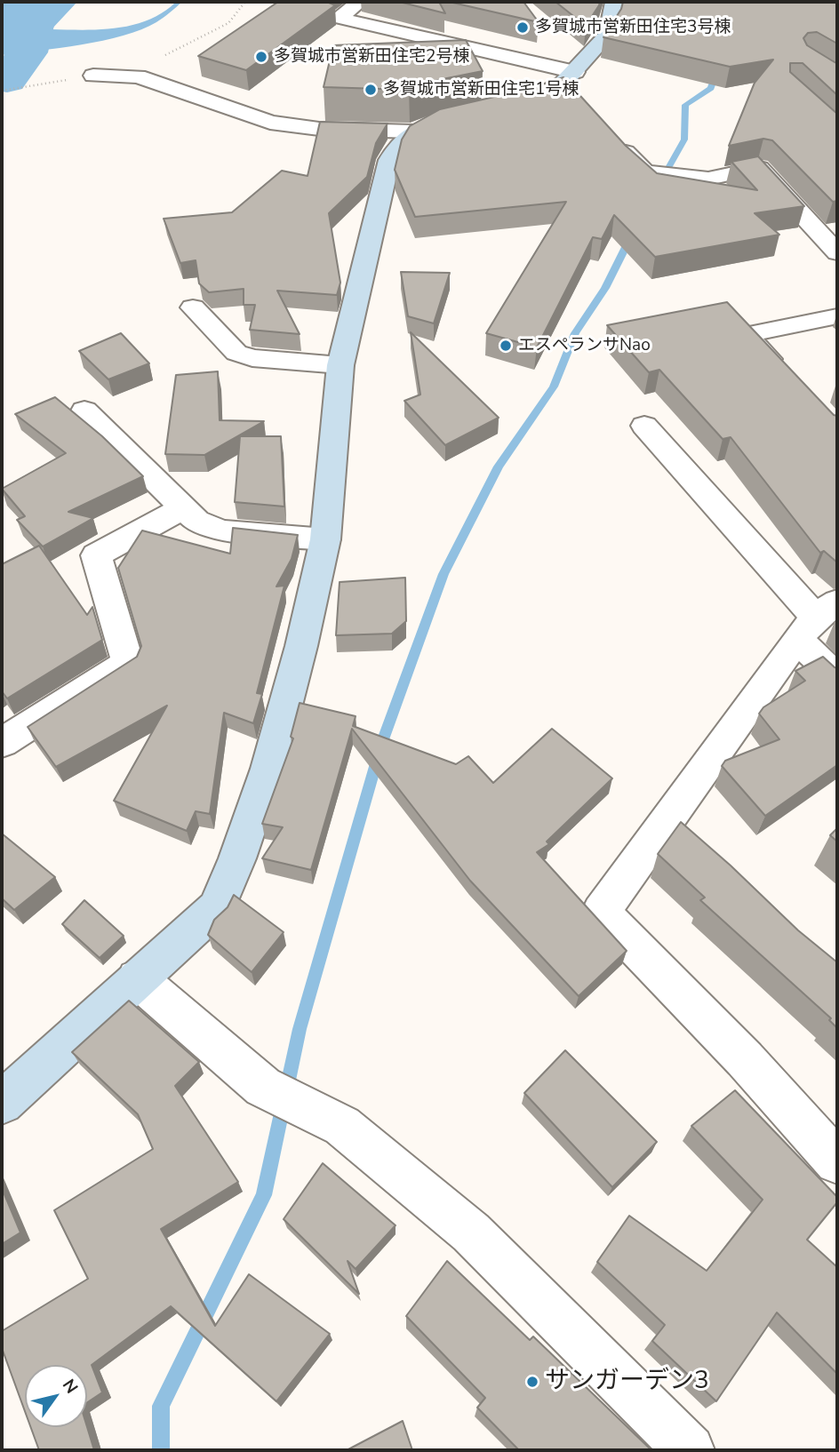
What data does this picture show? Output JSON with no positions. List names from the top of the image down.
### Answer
{
  "places": [
    "多賀城市営新田住宅3号棟",
    "多賀城市営新田住宅2号棟",
    "多賀城市営新田住宅1号棟",
    "エスペランサNao",
    "サンガーデン3"
  ],
  "north": "top right"
}
